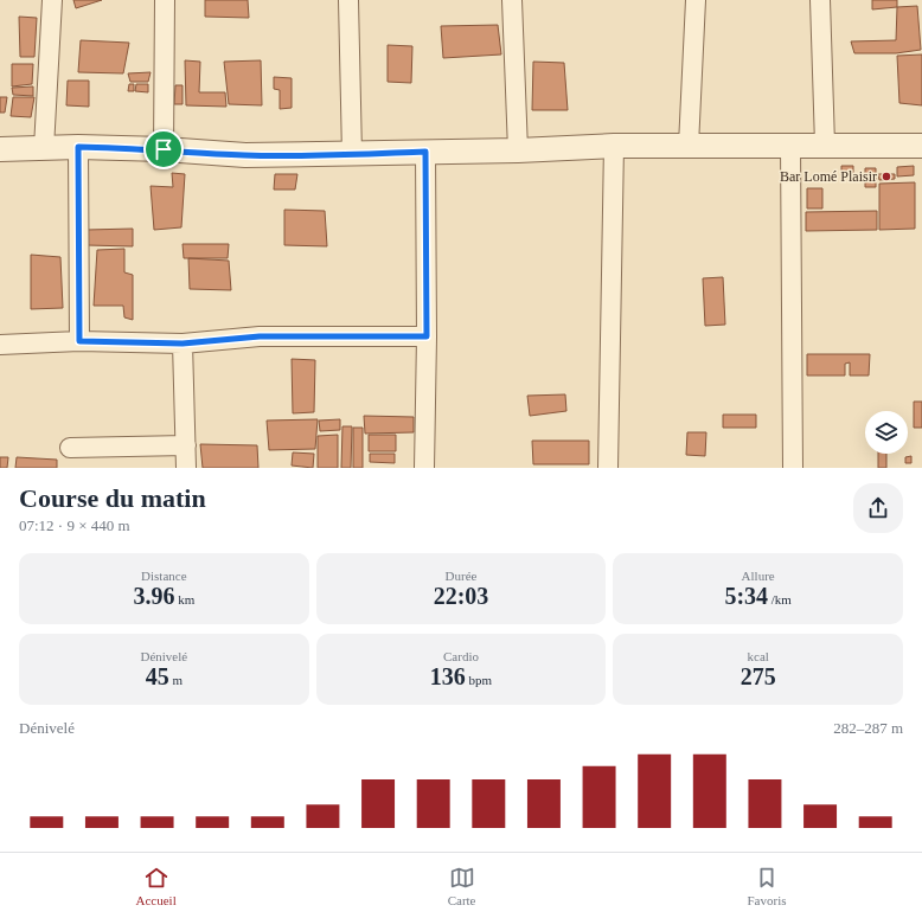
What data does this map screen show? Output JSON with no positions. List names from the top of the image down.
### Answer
{
  "places": ["Bar Lomé Plaisir"],
  "page": {
    "heading": ["Course du matin", "07:12 · 9 × 440 m"],
    "stats": [
      ["Distance", "3.96 km"],
      ["Durée", "22:03"],
      ["Allure", "5:34 /km"],
      ["Dénivelé", "45 m"],
      ["Cardio", "136 bpm"],
      ["kcal", "275"]
    ],
    "chart": ["Dénivelé", "282–287 m"],
    "tabs": ["Accueil", "Carte", "Favoris"]
  }
}
